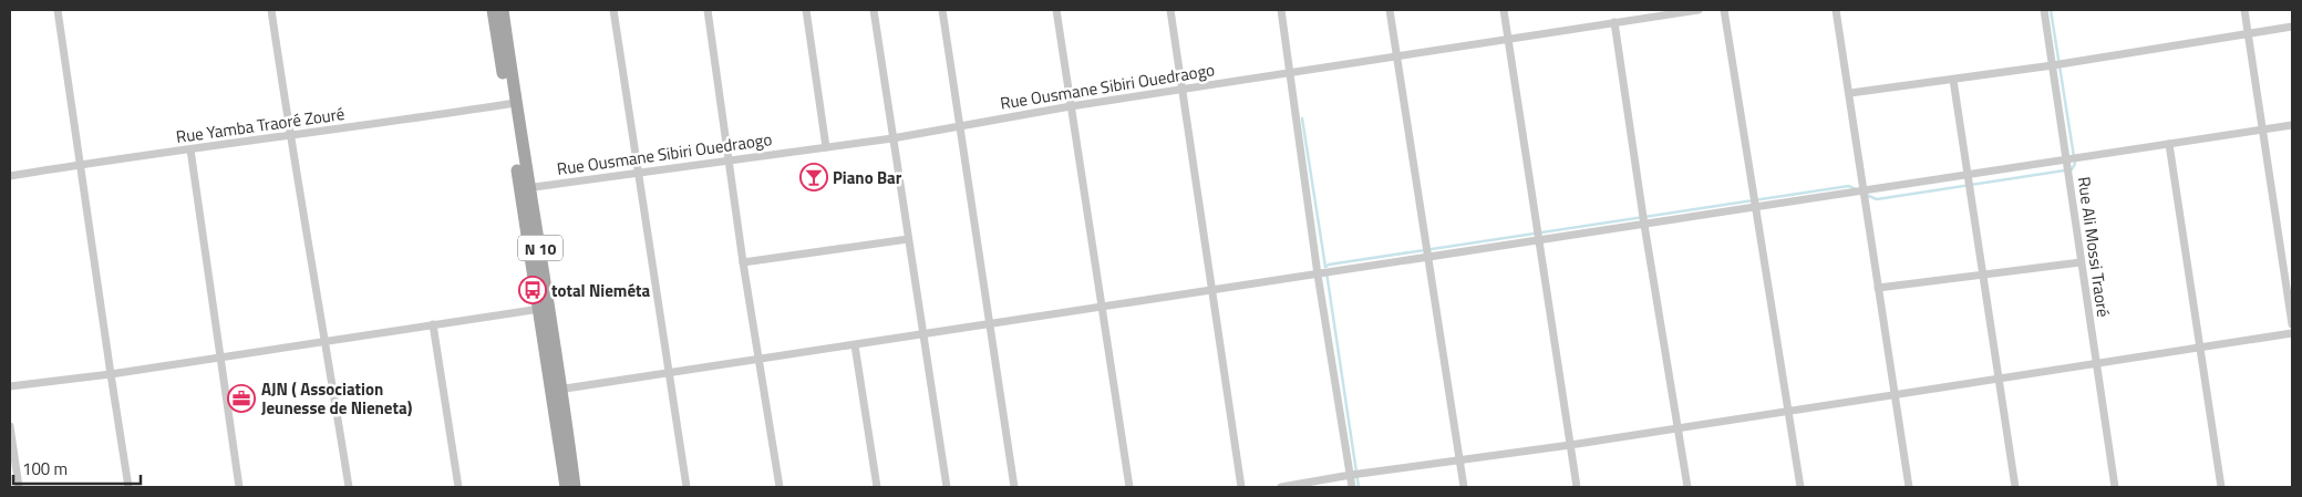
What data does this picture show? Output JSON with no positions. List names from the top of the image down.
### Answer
{
  "streets": {
    "main road": ["N 10"],
    "street": ["Rue Ousmane Sibiri Ouedraogo", "Rue Yamba Traoré Zouré", "Rue Ali Mossi Traoré"]
  },
  "crossings": [
    ["Rue Ousmane Sibiri Ouedraogo", "N 10"],
    ["Rue Yamba Traoré Zouré", "N 10"]
  ],
  "places": {
    "bar": ["Piano Bar"],
    "bus stop": ["total Nieméta"],
    "office": ["AJN ( Association Jeunesse de Nieneta)"]
  },
  "scale_bar": "100 m"
}
